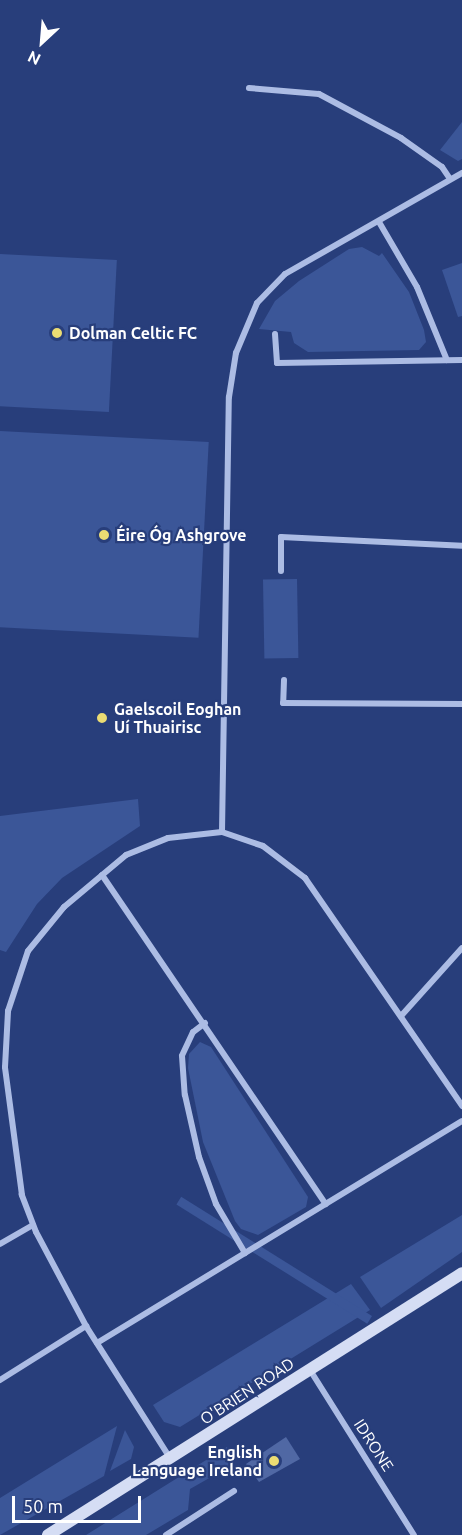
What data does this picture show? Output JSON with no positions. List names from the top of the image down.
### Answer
{
  "streets": {
    "street": ["O'BRIEN ROAD", "IDRONE"]
  },
  "crossings": [
    ["O'BRIEN ROAD", "IDRONE"]
  ],
  "places": [
    "Dolman Celtic FC",
    "Éire Óg Ashgrove",
    "Gaelscoil Eoghan Uí Thuairisc",
    "English Language Ireland"
  ],
  "scale_bar": "50 m",
  "north": "bottom left"
}
